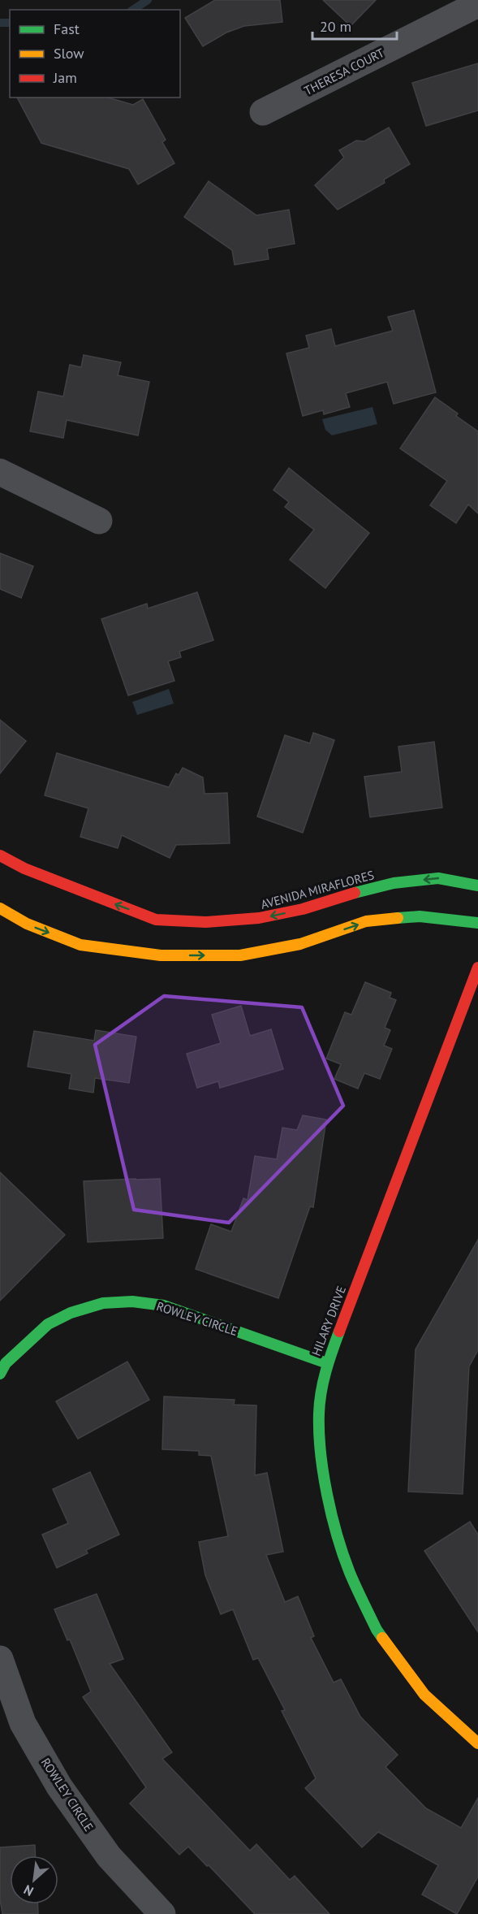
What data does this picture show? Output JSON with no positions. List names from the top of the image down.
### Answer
{
  "streets": {
    "street": [
      "THERESA COURT",
      "AVENIDA MIRAFLORES",
      "ROWLEY CIRCLE",
      "HILARY DRIVE"
    ]
  },
  "crossings": [
    ["ROWLEY CIRCLE", "HILARY DRIVE"]
  ],
  "legend": ["Fast", "Slow", "Jam"],
  "scale_bar": "20 m",
  "north": "bottom left"
}
